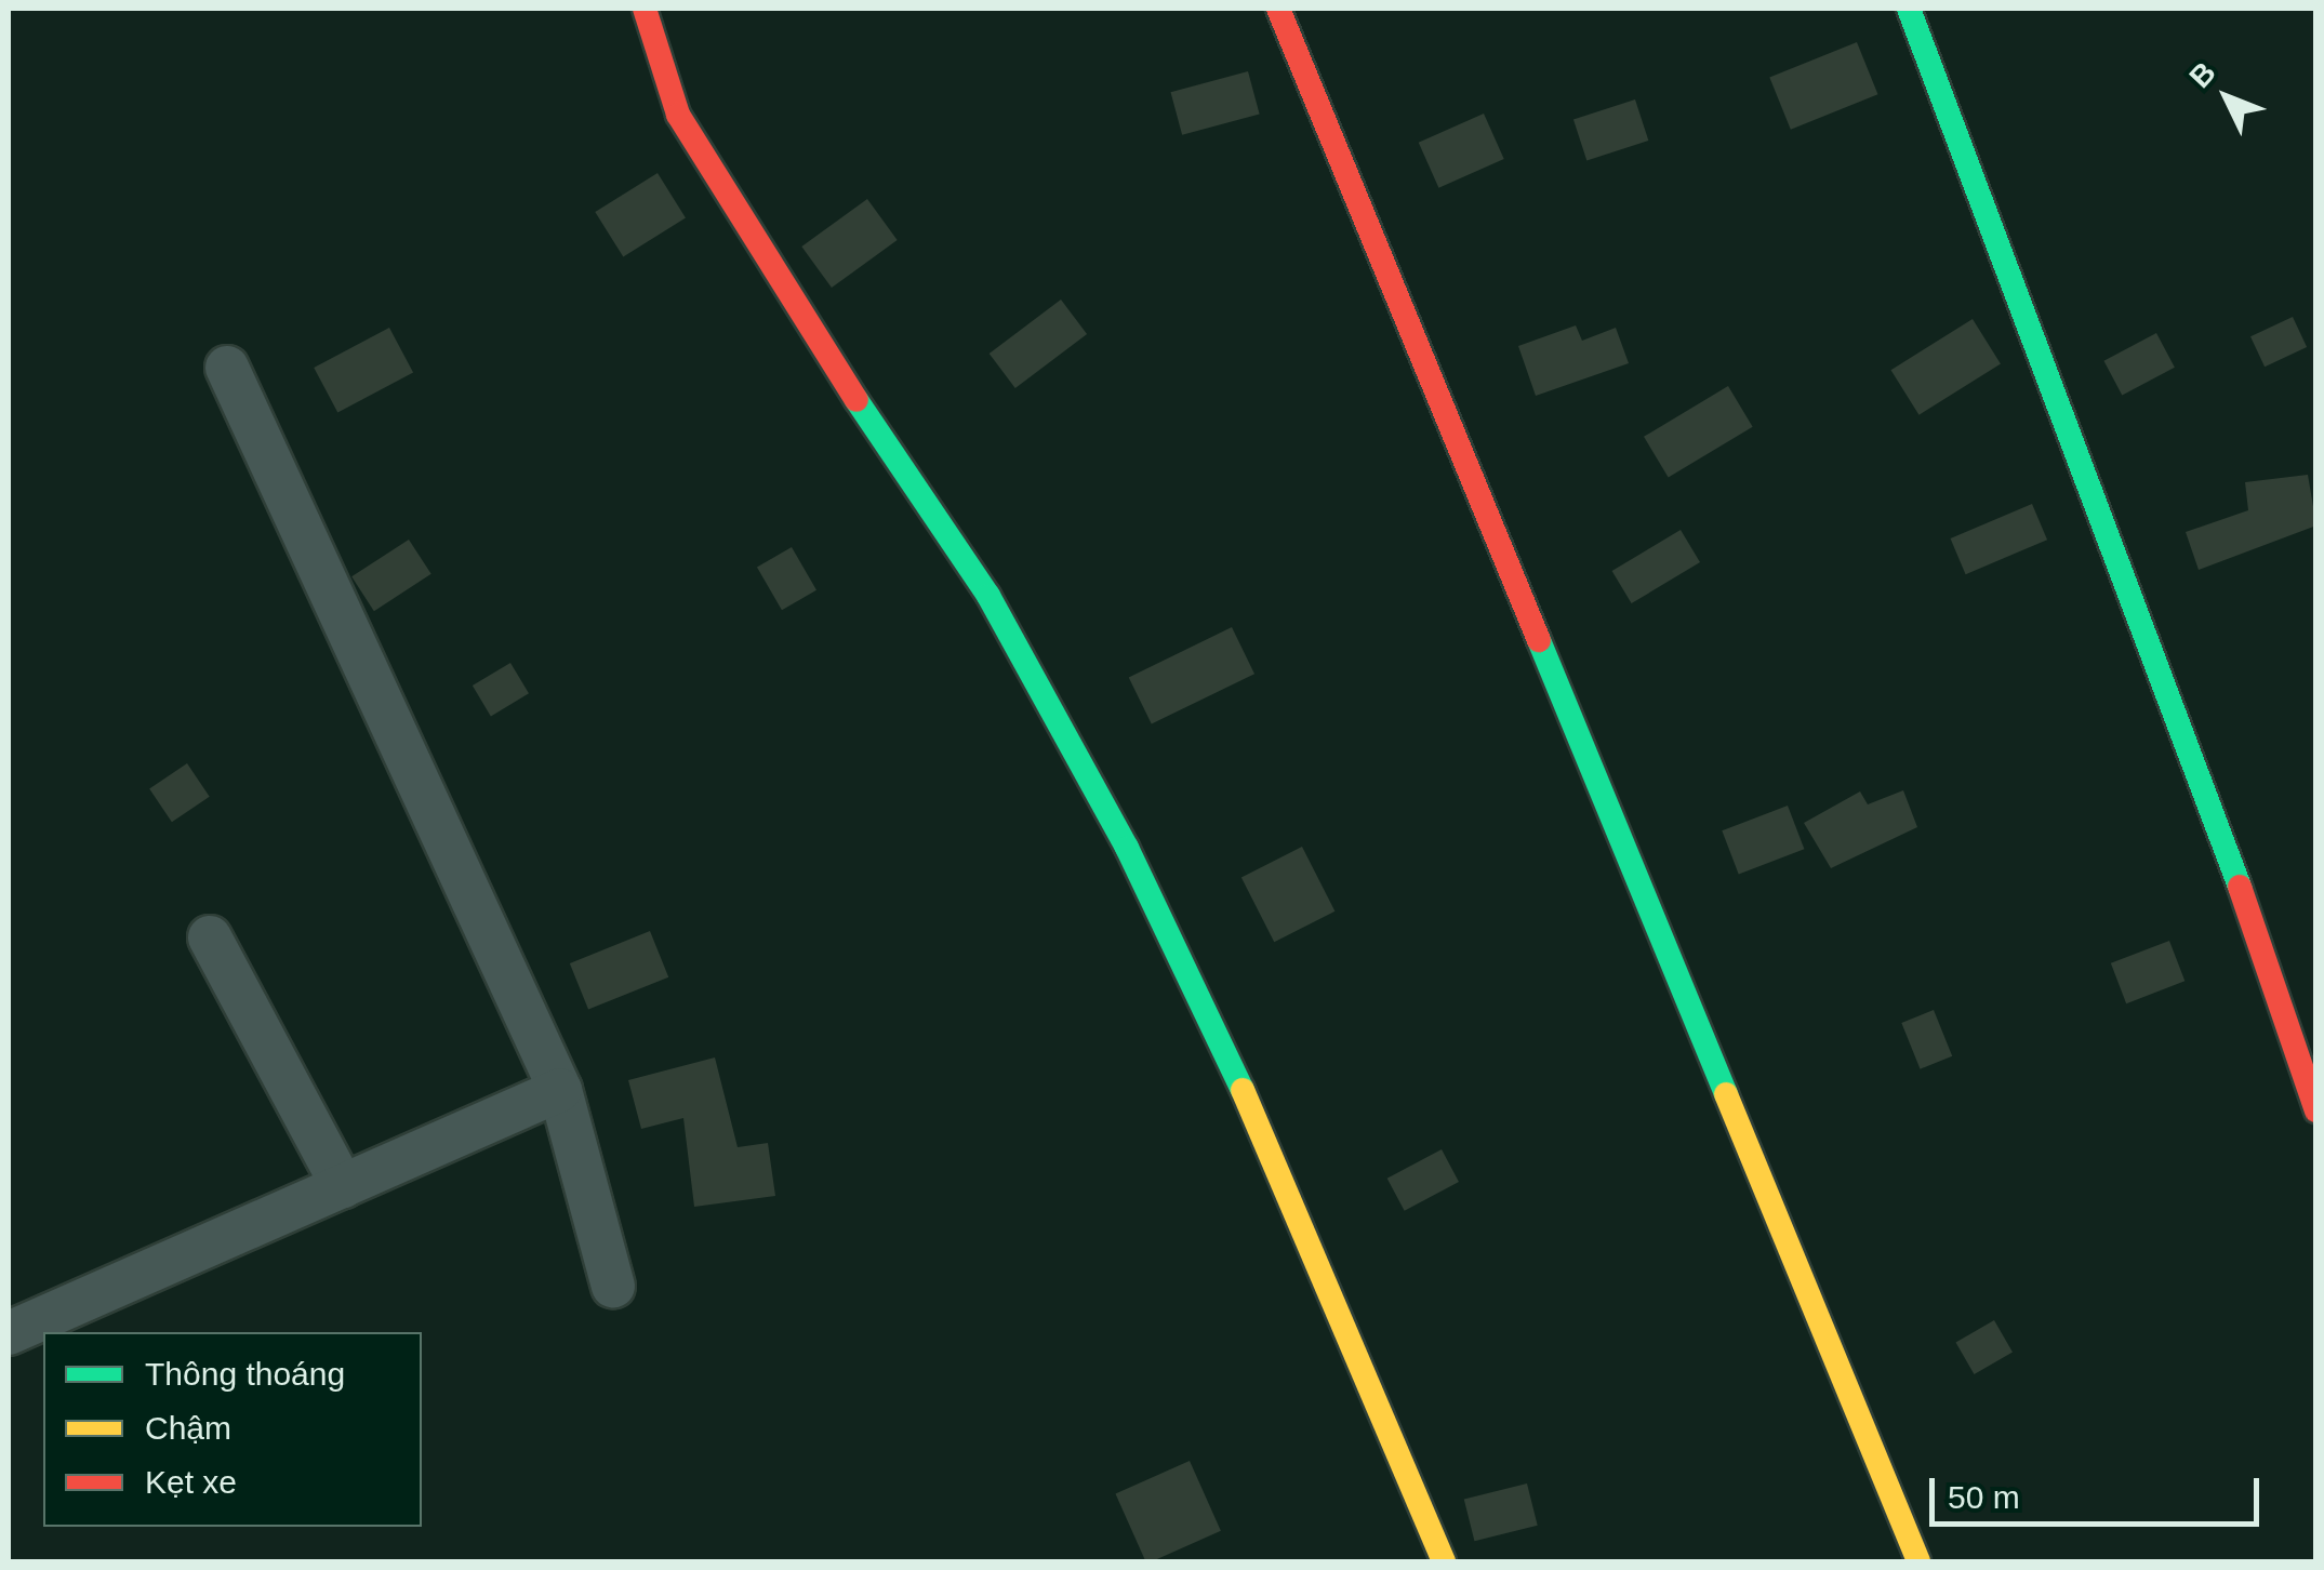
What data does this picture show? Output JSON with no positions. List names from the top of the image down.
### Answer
{
  "legend": ["Thông thoáng", "Chậm", "Kẹt xe"],
  "scale_bar": "50 m",
  "north": "top left"
}
